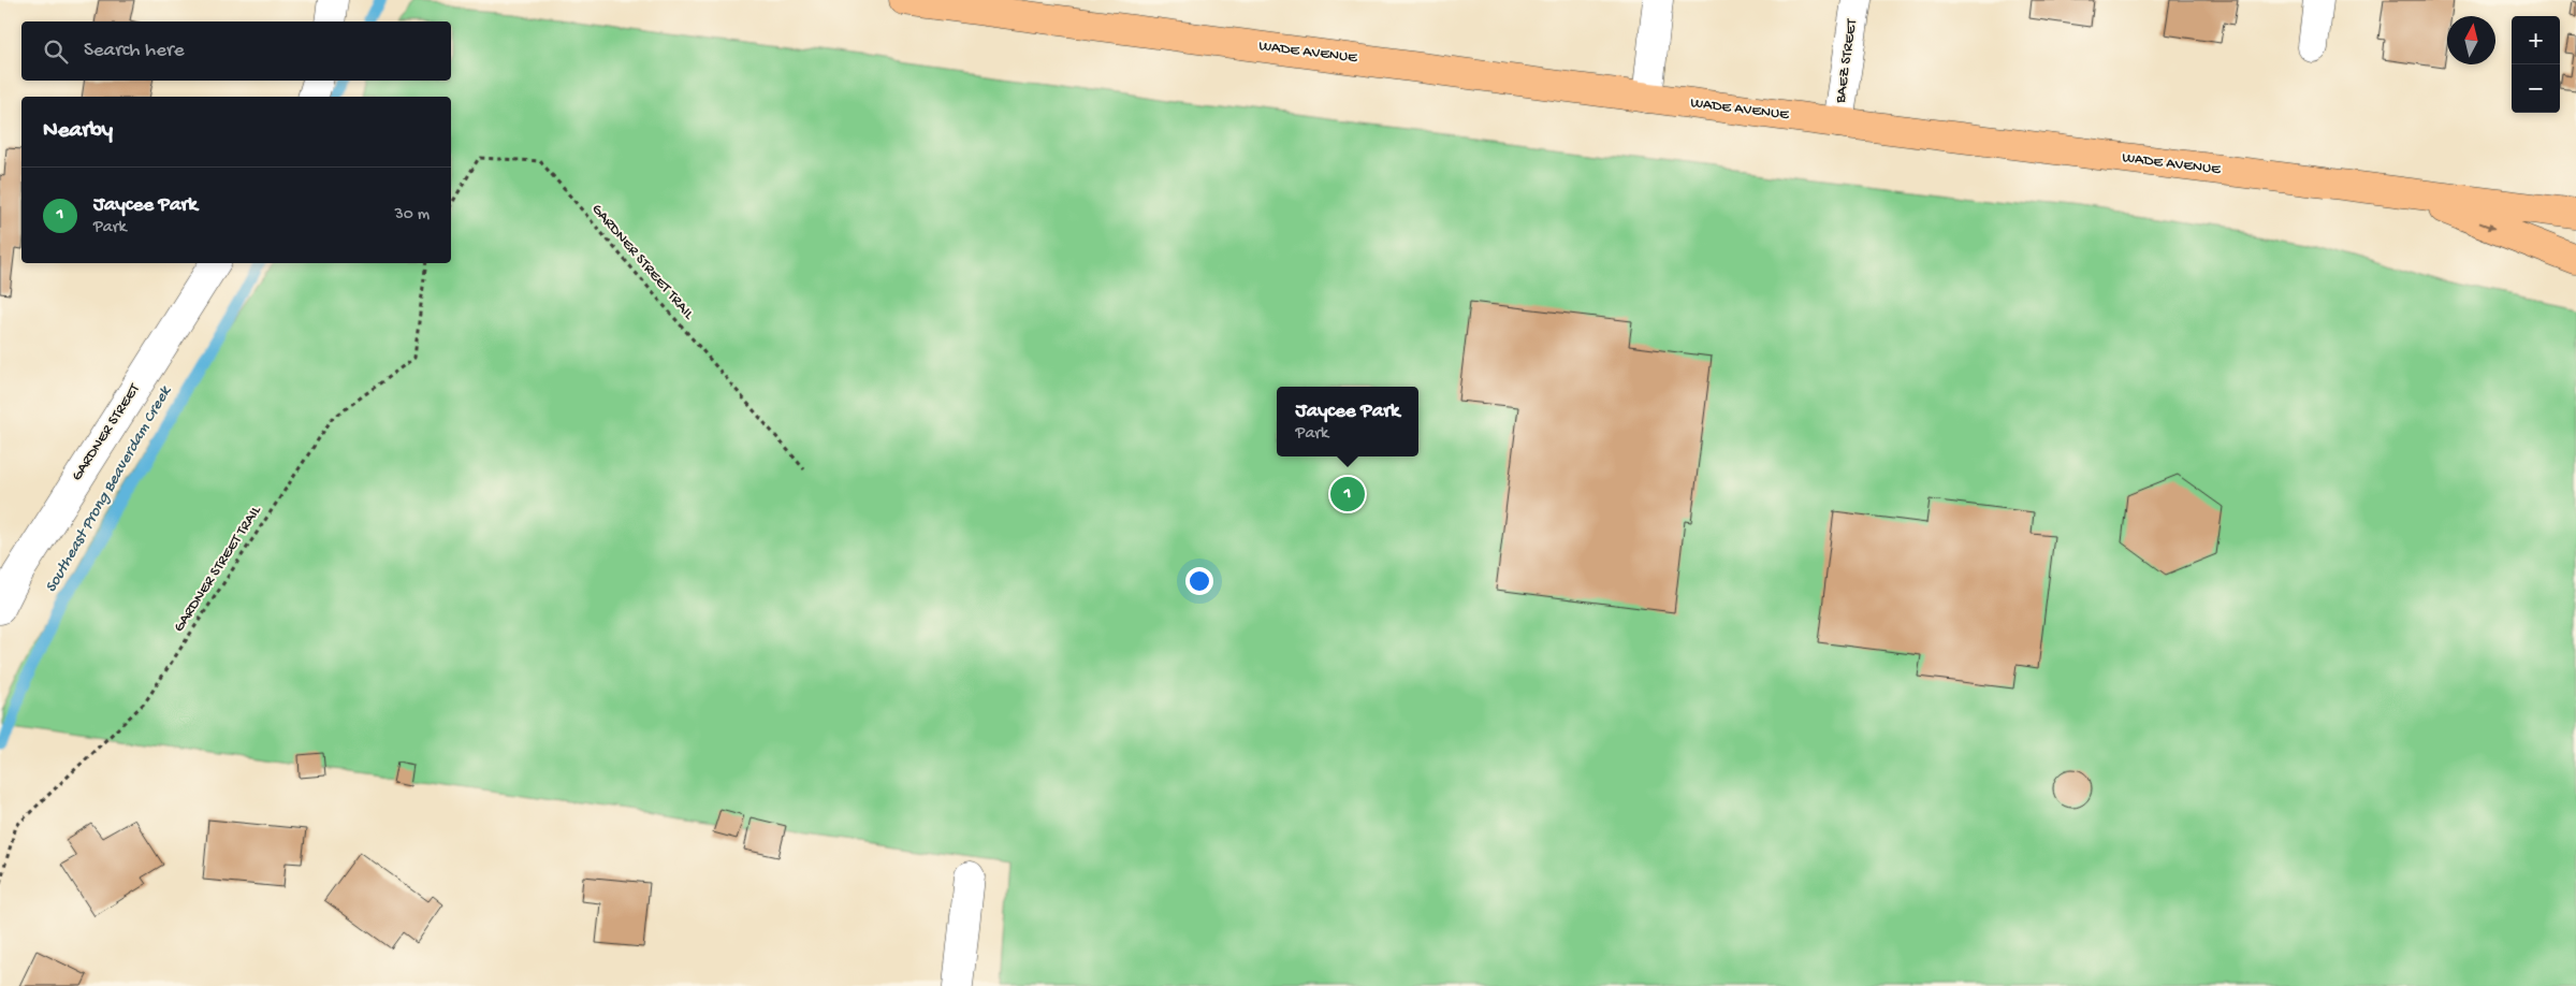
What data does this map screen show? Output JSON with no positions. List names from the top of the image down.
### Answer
{
  "streets": {
    "main road": ["WADE AVENUE"],
    "street": ["BAEZ STREET", "GARDNER STREET"],
    "path": ["GARDNER STREET TRAIL"]
  },
  "crossings": [
    ["WADE AVENUE", "BAEZ STREET"]
  ],
  "water": ["Southeast Prong Beaverdam Creek"],
  "north": "top",
  "page": {
    "map_buttons": ["+", "−"],
    "search": "Search here",
    "heading": "Nearby",
    "list": [
      {
        "mark": "1",
        "name": "Jaycee Park",
        "note": "Park",
        "value": "30 m"
      }
    ],
    "popup": ["Jaycee Park", "Park"],
    "pins": "1"
  }
}
